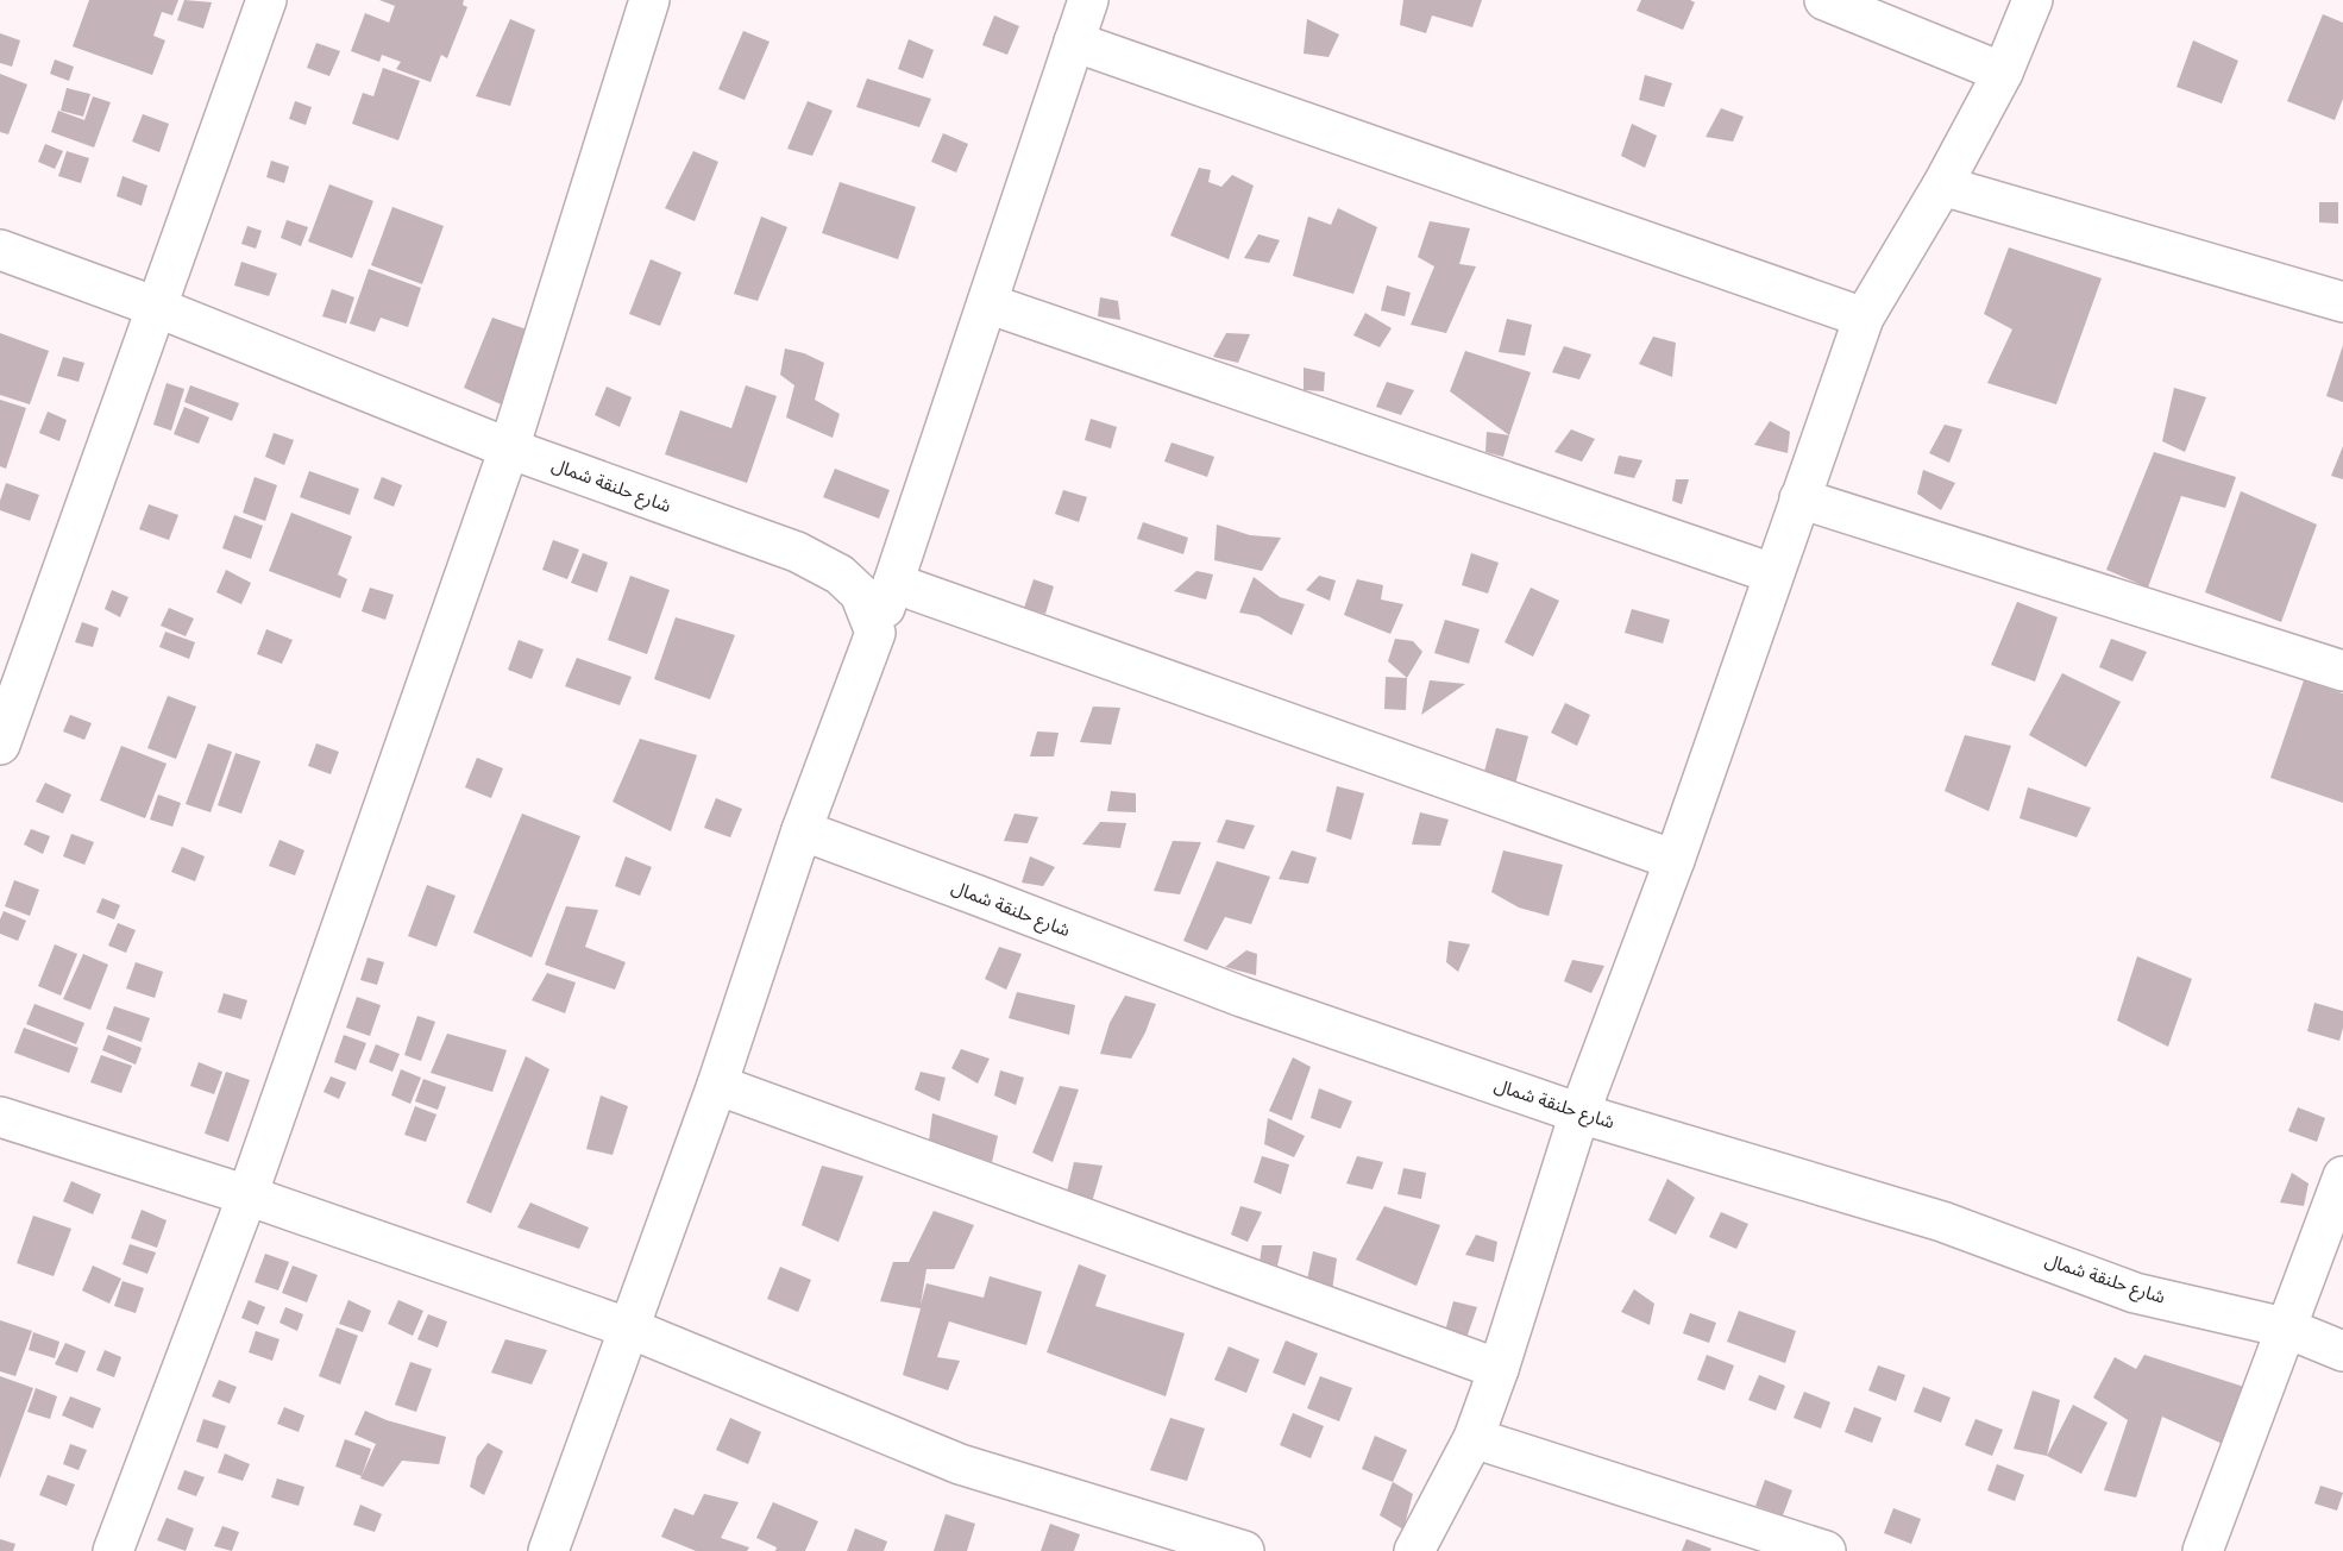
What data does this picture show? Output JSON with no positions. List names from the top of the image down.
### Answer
{
  "streets": {
    "street": ["شارع حلنقة شمال"]
  }
}
